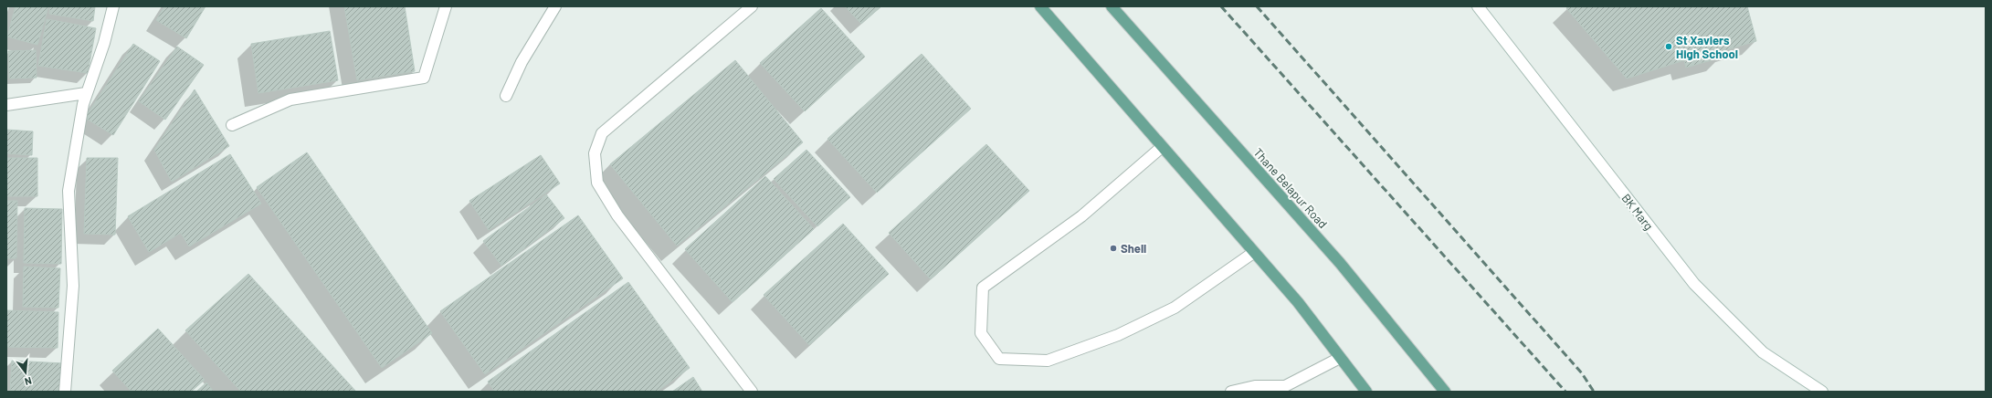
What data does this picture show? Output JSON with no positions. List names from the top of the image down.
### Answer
{
  "streets": {
    "main road": ["Thane Belapur Road"],
    "street": ["BK Marg"]
  },
  "places": ["St Xaviers High School", "Shell"],
  "north": "bottom"
}
